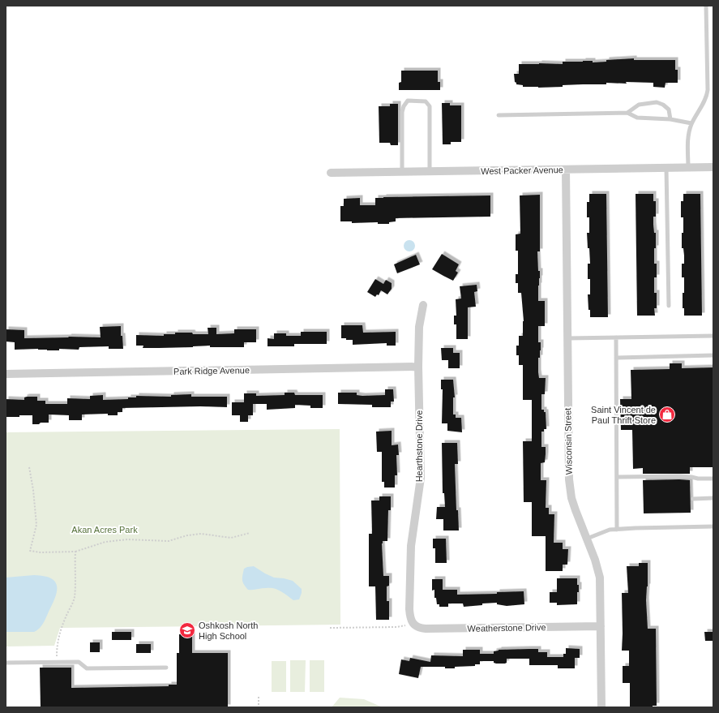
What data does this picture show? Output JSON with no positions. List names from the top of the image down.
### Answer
{
  "streets": {
    "street": [
      "West Packer Avenue",
      "Park Ridge Avenue",
      "Wisconsin Street",
      "Hearthstone Drive",
      "Weatherstone Drive"
    ]
  },
  "crossings": [
    ["West Packer Avenue", "Wisconsin Street"],
    ["Park Ridge Avenue", "Hearthstone Drive"],
    ["Wisconsin Street", "Weatherstone Drive"],
    ["Hearthstone Drive", "Weatherstone Drive"]
  ],
  "parks": ["Akan Acres Park"],
  "places": {
    "shop": ["Saint Vincent de Paul Thrift Store"],
    "school or university": ["Oshkosh North High School"]
  }
}
